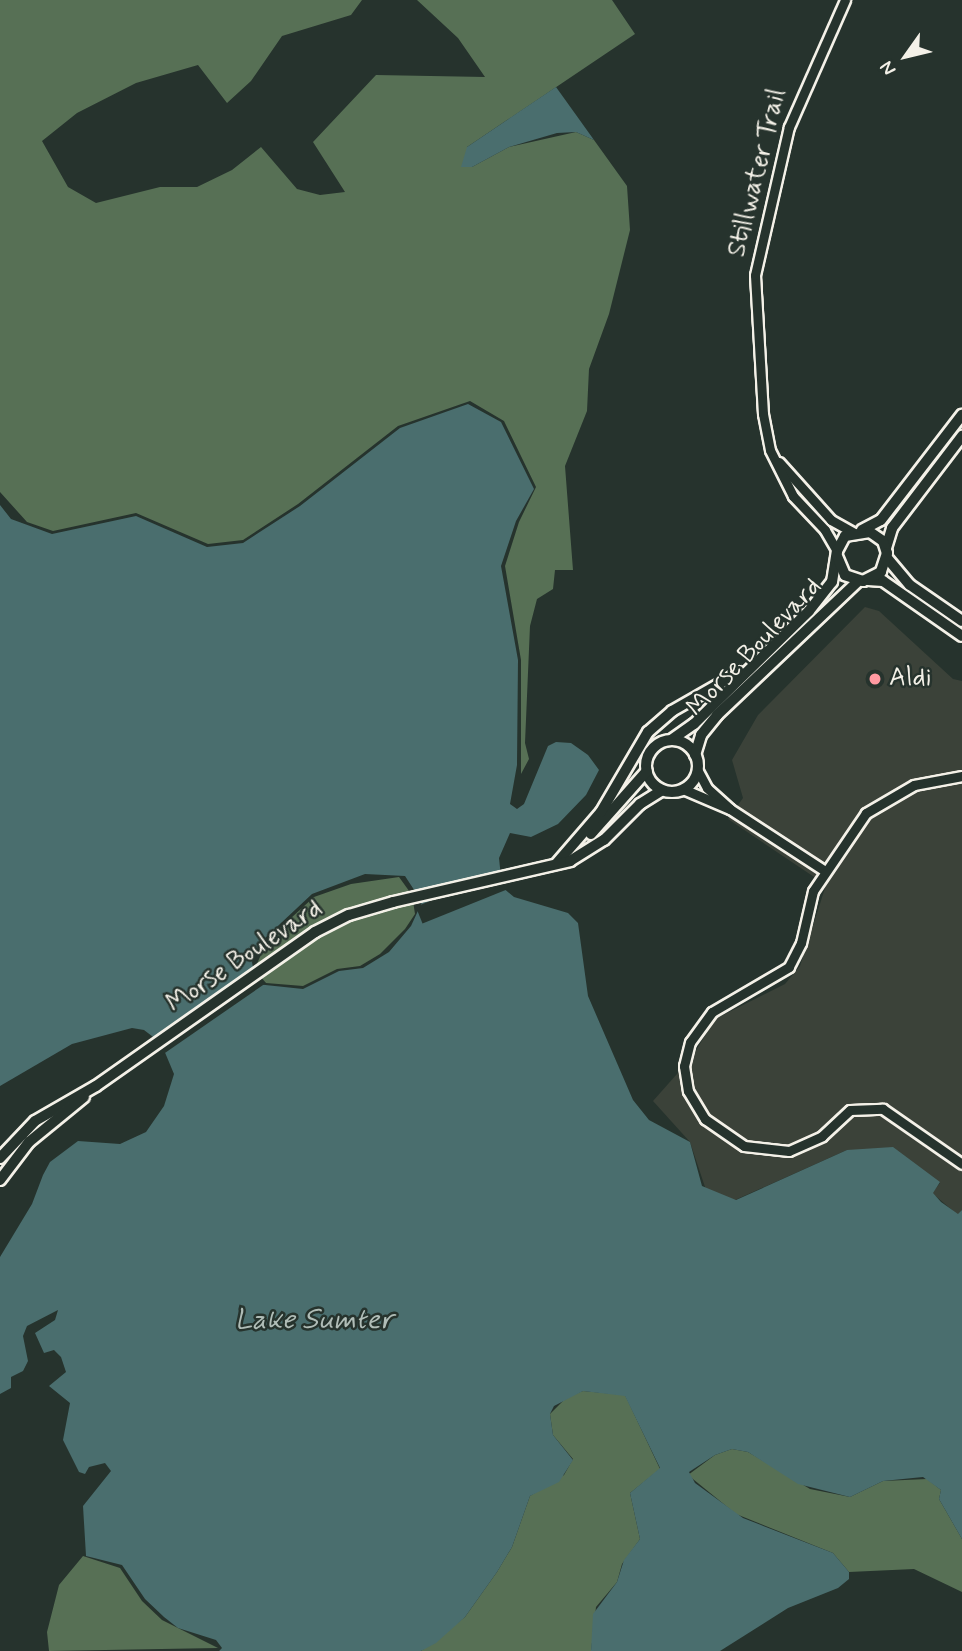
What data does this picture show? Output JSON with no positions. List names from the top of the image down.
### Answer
{
  "streets": {
    "main road": ["Morse Boulevard"],
    "street": ["Stillwater Trail"]
  },
  "crossings": [
    ["Stillwater Trail", "Morse Boulevard"]
  ],
  "water": ["Lake Sumter"],
  "places": ["Aldi"],
  "north": "bottom left"
}
